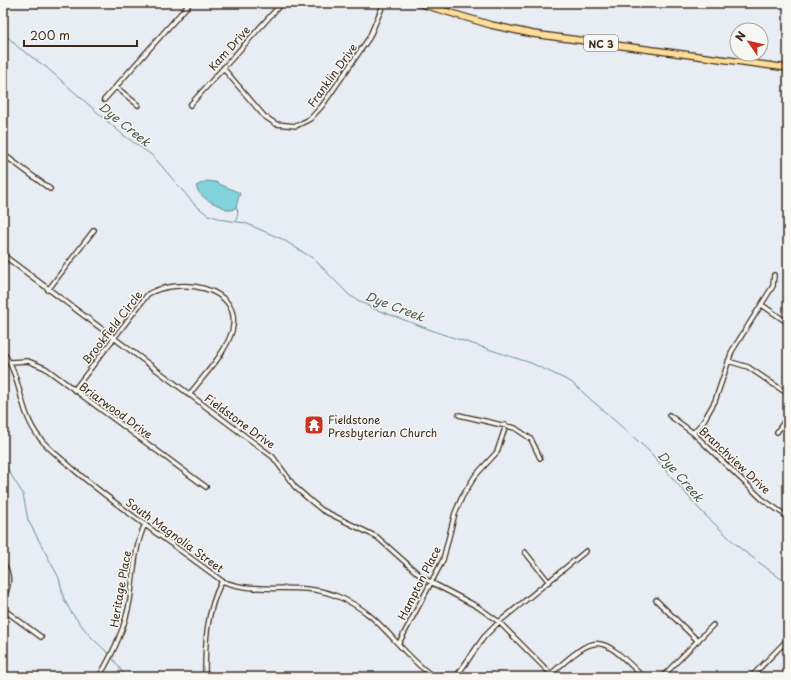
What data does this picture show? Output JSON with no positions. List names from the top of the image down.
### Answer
{
  "streets": {
    "main road": ["NC 3"],
    "street": [
      "Kam Drive",
      "Franklin Drive",
      "Brookfield Circle",
      "Briarwood Drive",
      "Fieldstone Drive",
      "Branchview Drive",
      "South Magnolia Street",
      "Hampton Place",
      "Heritage Place"
    ]
  },
  "crossings": [
    ["Kam Drive", "Franklin Drive"],
    ["Brookfield Circle", "Briarwood Drive"],
    ["Brookfield Circle", "Fieldstone Drive"],
    ["Briarwood Drive", "South Magnolia Street"],
    ["Fieldstone Drive", "Hampton Place"],
    ["South Magnolia Street", "Hampton Place"],
    ["South Magnolia Street", "Heritage Place"]
  ],
  "water": ["Dye Creek"],
  "places": {
    "temple": ["Fieldstone Presbyterian Church"]
  },
  "scale_bar": "200 m",
  "north": "top left"
}
